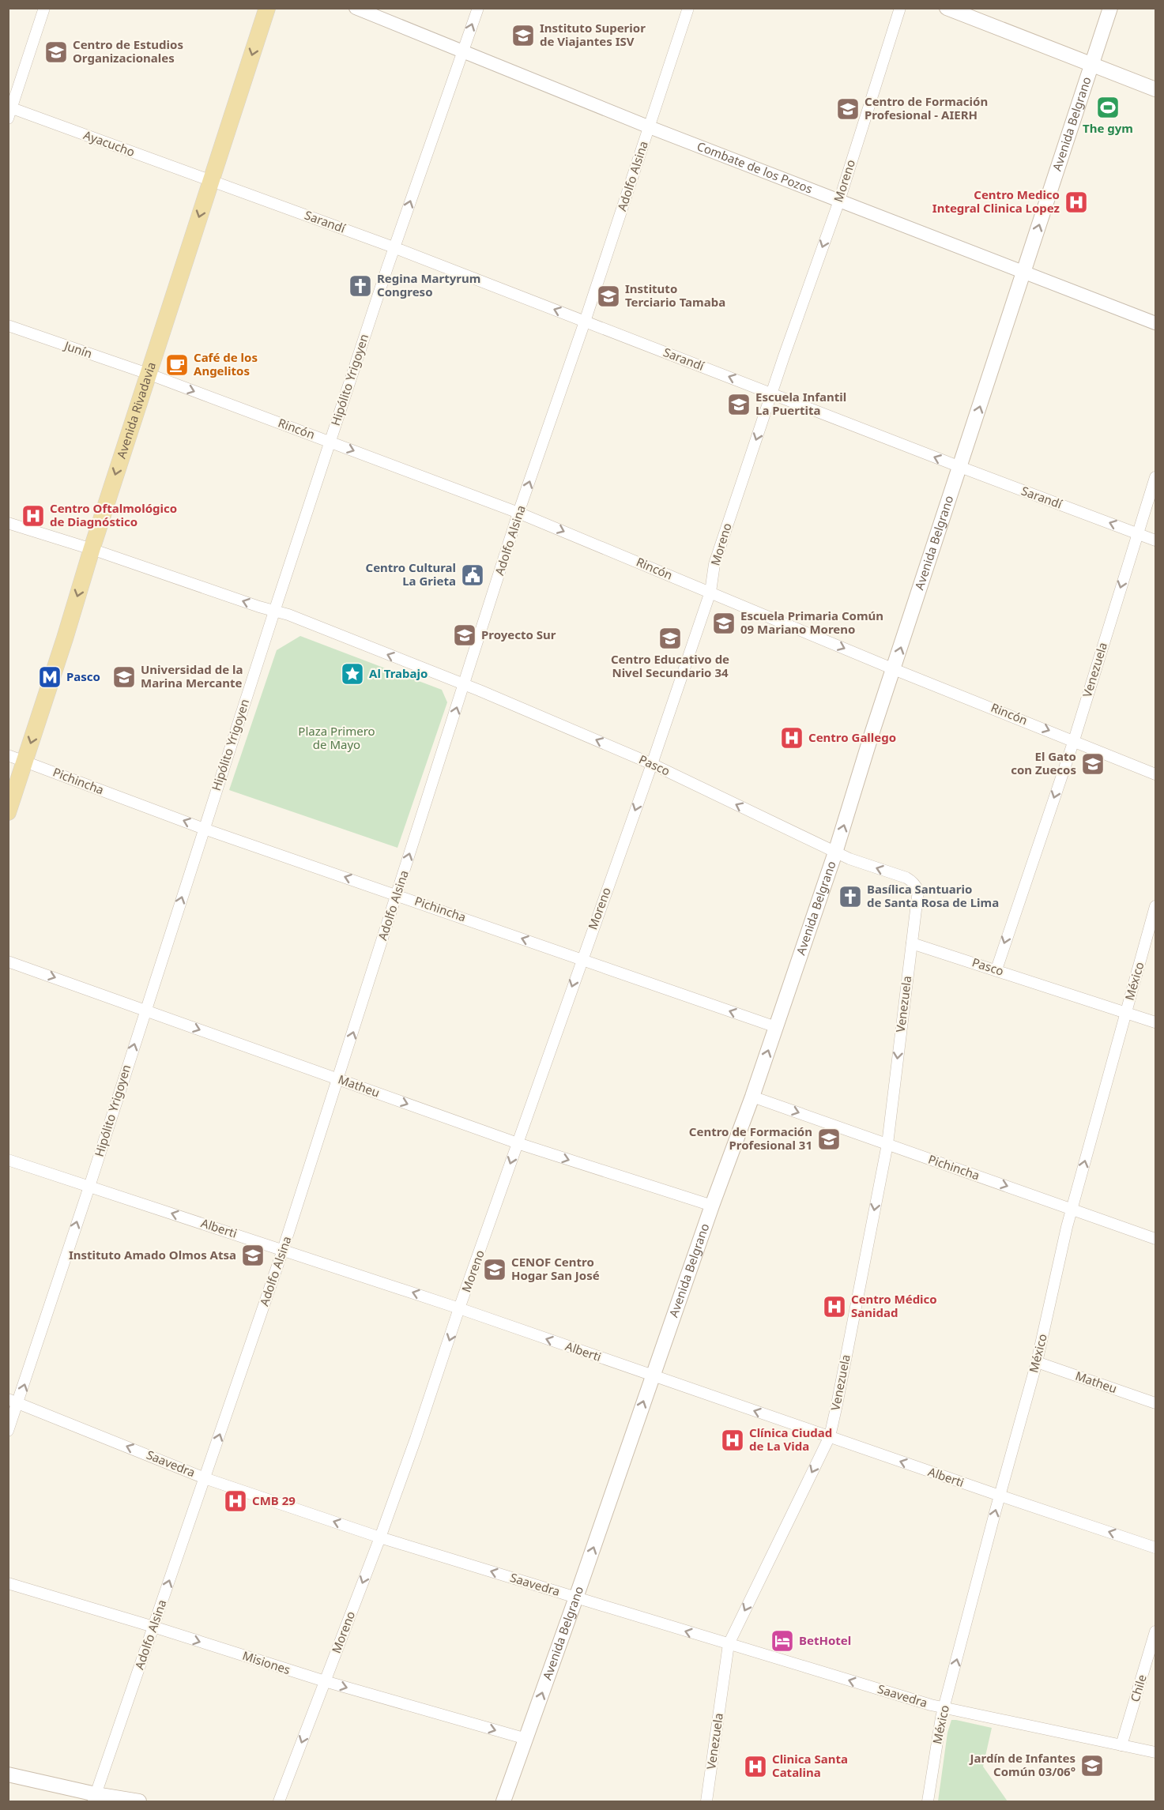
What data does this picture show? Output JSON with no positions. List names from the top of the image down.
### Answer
{
  "streets": {
    "main road": ["Avenida Belgrano", "Avenida Rivadavia"],
    "street": [
      "Ayacucho",
      "Combate de los Pozos",
      "Adolfo Alsina",
      "Moreno",
      "Sarandí",
      "Junín",
      "Hipólito Yrigoyen",
      "Rincón",
      "Venezuela",
      "Pasco",
      "Pichincha",
      "México",
      "Matheu",
      "Alberti",
      "Saavedra",
      "Misiones",
      "Chile"
    ]
  },
  "crossings": [
    ["Avenida Belgrano", "Combate de los Pozos"],
    ["Avenida Belgrano", "Sarandí"],
    ["Avenida Belgrano", "Rincón"],
    ["Avenida Belgrano", "Pasco"],
    ["Avenida Belgrano", "Pichincha"],
    ["Avenida Belgrano", "Matheu"],
    ["Avenida Belgrano", "Alberti"],
    ["Avenida Belgrano", "Saavedra"],
    ["Avenida Belgrano", "Misiones"],
    ["Ayacucho", "Sarandí"],
    ["Ayacucho", "Avenida Rivadavia"],
    ["Combate de los Pozos", "Adolfo Alsina"],
    ["Combate de los Pozos", "Moreno"],
    ["Combate de los Pozos", "Hipólito Yrigoyen"],
    ["Adolfo Alsina", "Sarandí"],
    ["Adolfo Alsina", "Rincón"],
    ["Adolfo Alsina", "Pasco"],
    ["Adolfo Alsina", "Pichincha"],
    ["Adolfo Alsina", "Matheu"],
    ["Adolfo Alsina", "Alberti"],
    ["Adolfo Alsina", "Saavedra"],
    ["Adolfo Alsina", "Misiones"],
    ["Moreno", "Sarandí"],
    ["Moreno", "Rincón"],
    ["Moreno", "Pasco"],
    ["Moreno", "Pichincha"],
    ["Moreno", "Matheu"],
    ["Moreno", "Alberti"],
    ["Moreno", "Saavedra"],
    ["Moreno", "Misiones"],
    ["Sarandí", "Hipólito Yrigoyen"],
    ["Sarandí", "Avenida Rivadavia"],
    ["Sarandí", "Venezuela"],
    ["Junín", "Avenida Rivadavia"],
    ["Junín", "Rincón"],
    ["Hipólito Yrigoyen", "Rincón"],
    ["Hipólito Yrigoyen", "Pasco"],
    ["Hipólito Yrigoyen", "Pichincha"],
    ["Hipólito Yrigoyen", "Matheu"],
    ["Hipólito Yrigoyen", "Alberti"],
    ["Hipólito Yrigoyen", "Saavedra"],
    ["Avenida Rivadavia", "Rincón"],
    ["Avenida Rivadavia", "Pasco"],
    ["Avenida Rivadavia", "Pichincha"],
    ["Rincón", "Venezuela"],
    ["Venezuela", "Pasco"],
    ["Venezuela", "Pichincha"],
    ["Venezuela", "Alberti"],
    ["Venezuela", "Saavedra"],
    ["Pasco", "México"],
    ["Pichincha", "México"],
    ["México", "Matheu"],
    ["México", "Alberti"],
    ["México", "Saavedra"],
    ["Saavedra", "Chile"]
  ],
  "one_way": [
    "Avenida Belgrano",
    "Adolfo Alsina",
    "Moreno",
    "Sarandí",
    "Hipólito Yrigoyen",
    "Avenida Rivadavia",
    "Rincón",
    "Venezuela",
    "Pasco",
    "México",
    "Matheu",
    "Alberti",
    "Saavedra",
    "Misiones"
  ],
  "parks": ["Plaza Primero de Mayo"],
  "places": {
    "school or university": [
      "Instituto Superior de Viajantes ISV",
      "Centro de Estudios Organizacionales",
      "Centro de Formación Profesional - AIERH",
      "Instituto Terciario Tamaba",
      "Escuela Infantil La Puertita",
      "Escuela Primaria Común 09 Mariano Moreno",
      "Proyecto Sur",
      "Centro Educativo de Nivel Secundario 34",
      "Universidad de la Marina Mercante",
      "El Gato con Zuecos",
      "Centro de Formación Profesional 31",
      "Instituto Amado Olmos Atsa",
      "CENOF Centro Hogar San José",
      "Jardín de Infantes Común 03/06°"
    ],
    "sports": ["The gym"],
    "hospital": [
      "Centro Medico Integral Clinica Lopez",
      "Centro Oftalmológico de Diagnóstico",
      "Centro Gallego",
      "Centro Médico Sanidad",
      "Clínica Ciudad de La Vida",
      "CMB 29",
      "Clinica Santa Catalina"
    ],
    "church": ["Regina Martyrum Congreso", "Basílica Santuario de Santa Rosa de Lima"],
    "cafe": ["Café de los Angelitos"],
    "public building": ["Centro Cultural La Grieta"],
    "place": ["Al Trabajo"],
    "metro station": ["Pasco"],
    "hotel": ["BetHotel"]
  }
}
